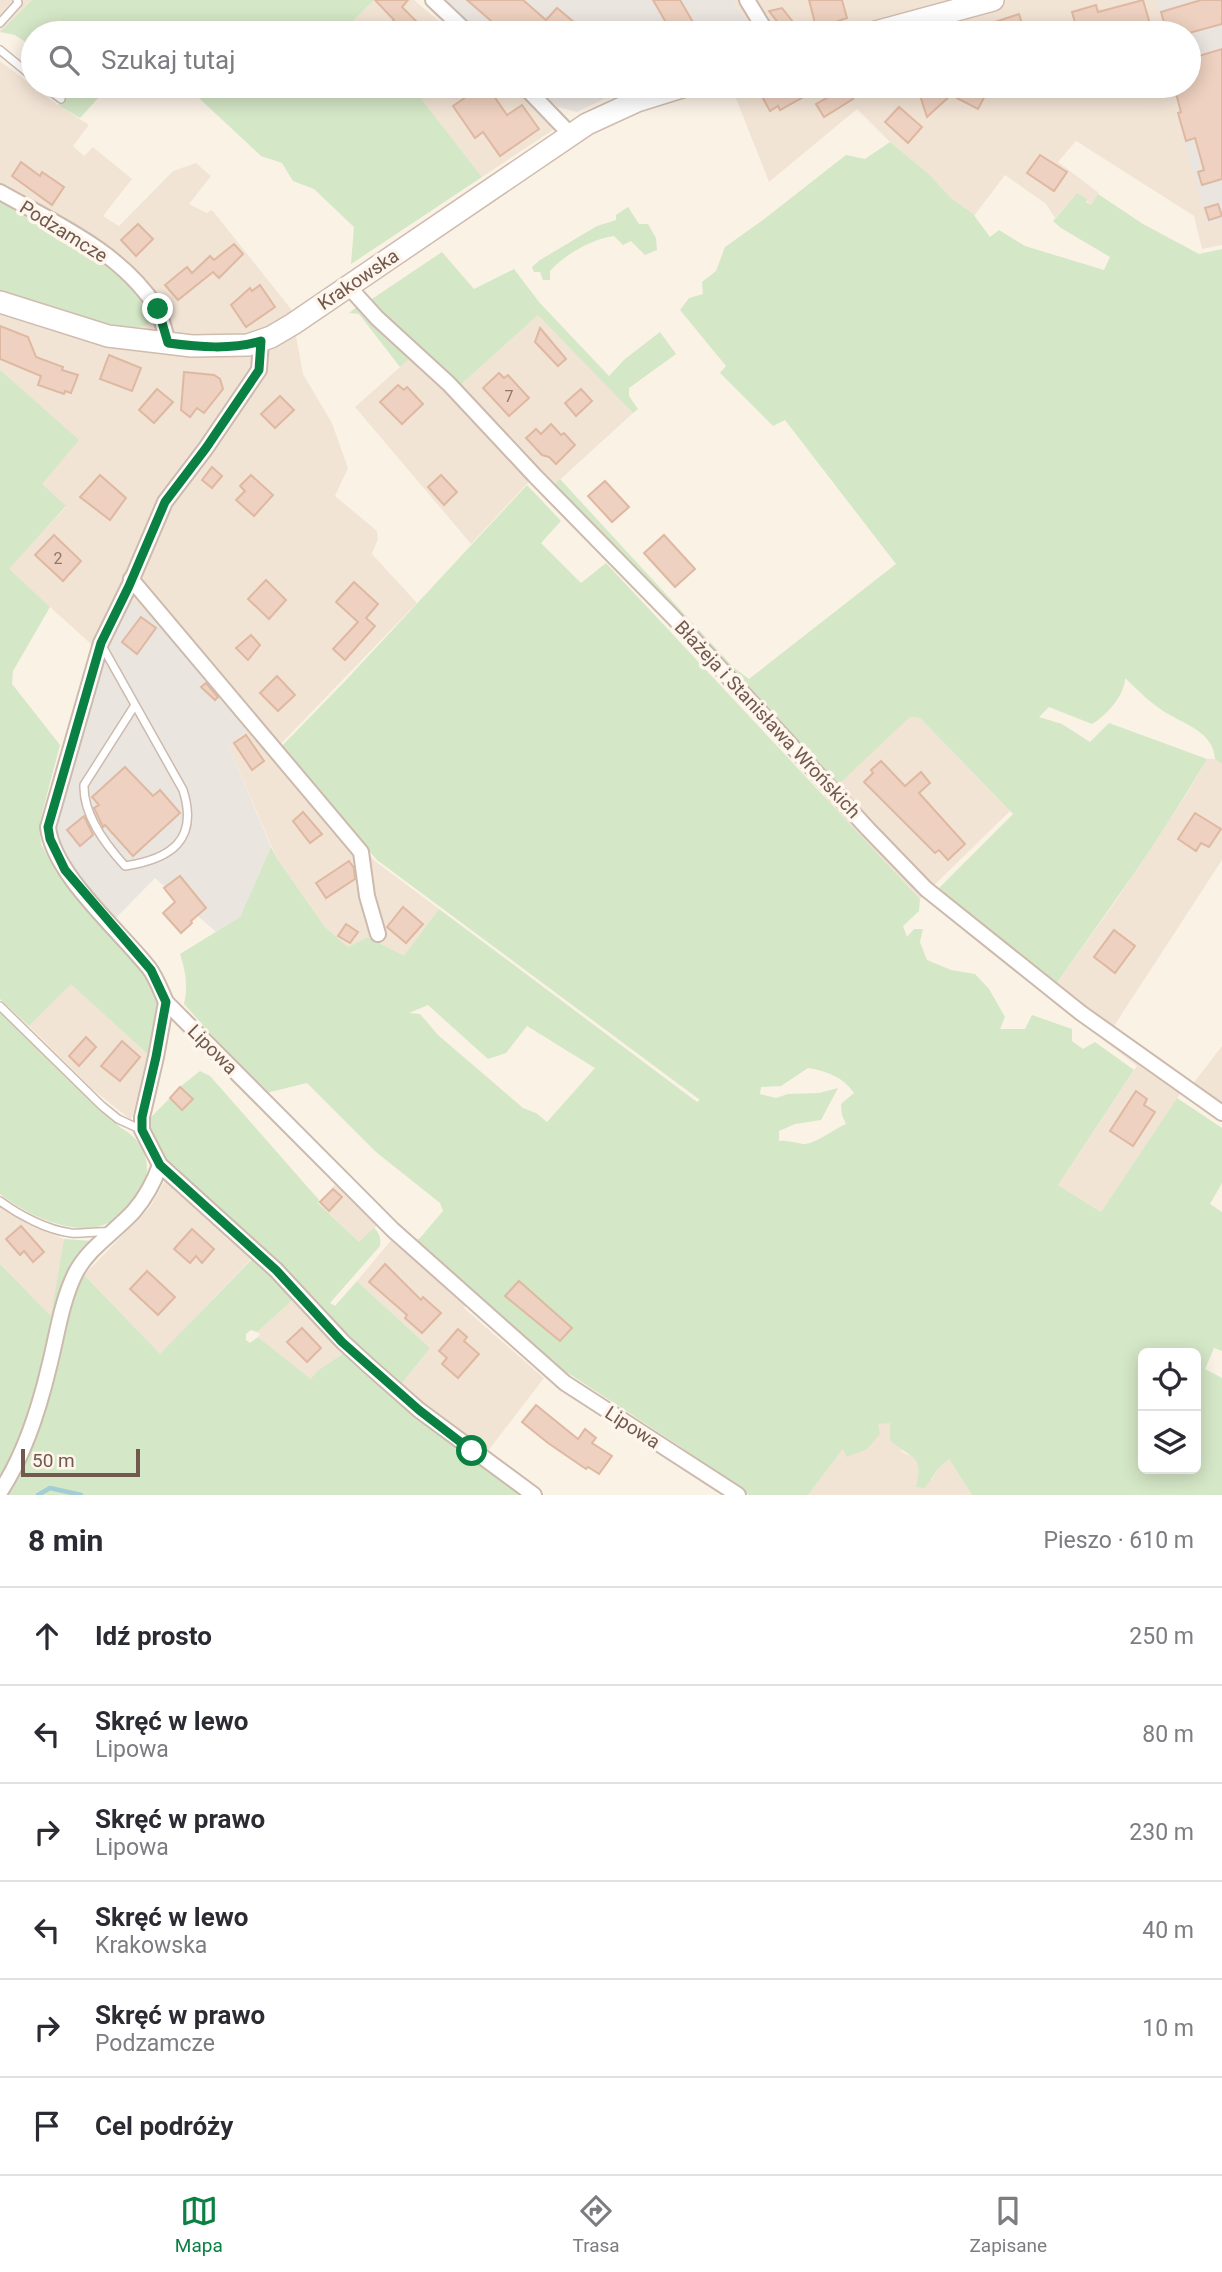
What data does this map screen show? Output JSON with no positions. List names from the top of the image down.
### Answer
{
  "streets": {
    "street": [
      "Podzamcze",
      "Krakowska",
      "Błażeja i Stanisława Wrońskich",
      "Lipowa"
    ]
  },
  "crossings": [
    ["Podzamcze", "Krakowska"],
    ["Krakowska", "Błażeja i Stanisława Wrońskich"],
    ["Krakowska", "Lipowa"]
  ],
  "house_numbers": ["7", "2"],
  "scale_bar": "50 m",
  "page": {
    "search": "Szukaj tutaj",
    "scale": "50 m",
    "heading": ["8 min", "Pieszo · 610 m"],
    "list": [
      ["Idź prosto", "250 m"],
      ["Skręć w lewo", "Lipowa", "80 m"],
      ["Skręć w prawo", "Lipowa", "230 m"],
      ["Skręć w lewo", "Krakowska", "40 m"],
      ["Skręć w prawo", "Podzamcze", "10 m"],
      "Cel podróży"
    ],
    "nav": ["Mapa", "Trasa", "Zapisane"]
  }
}
